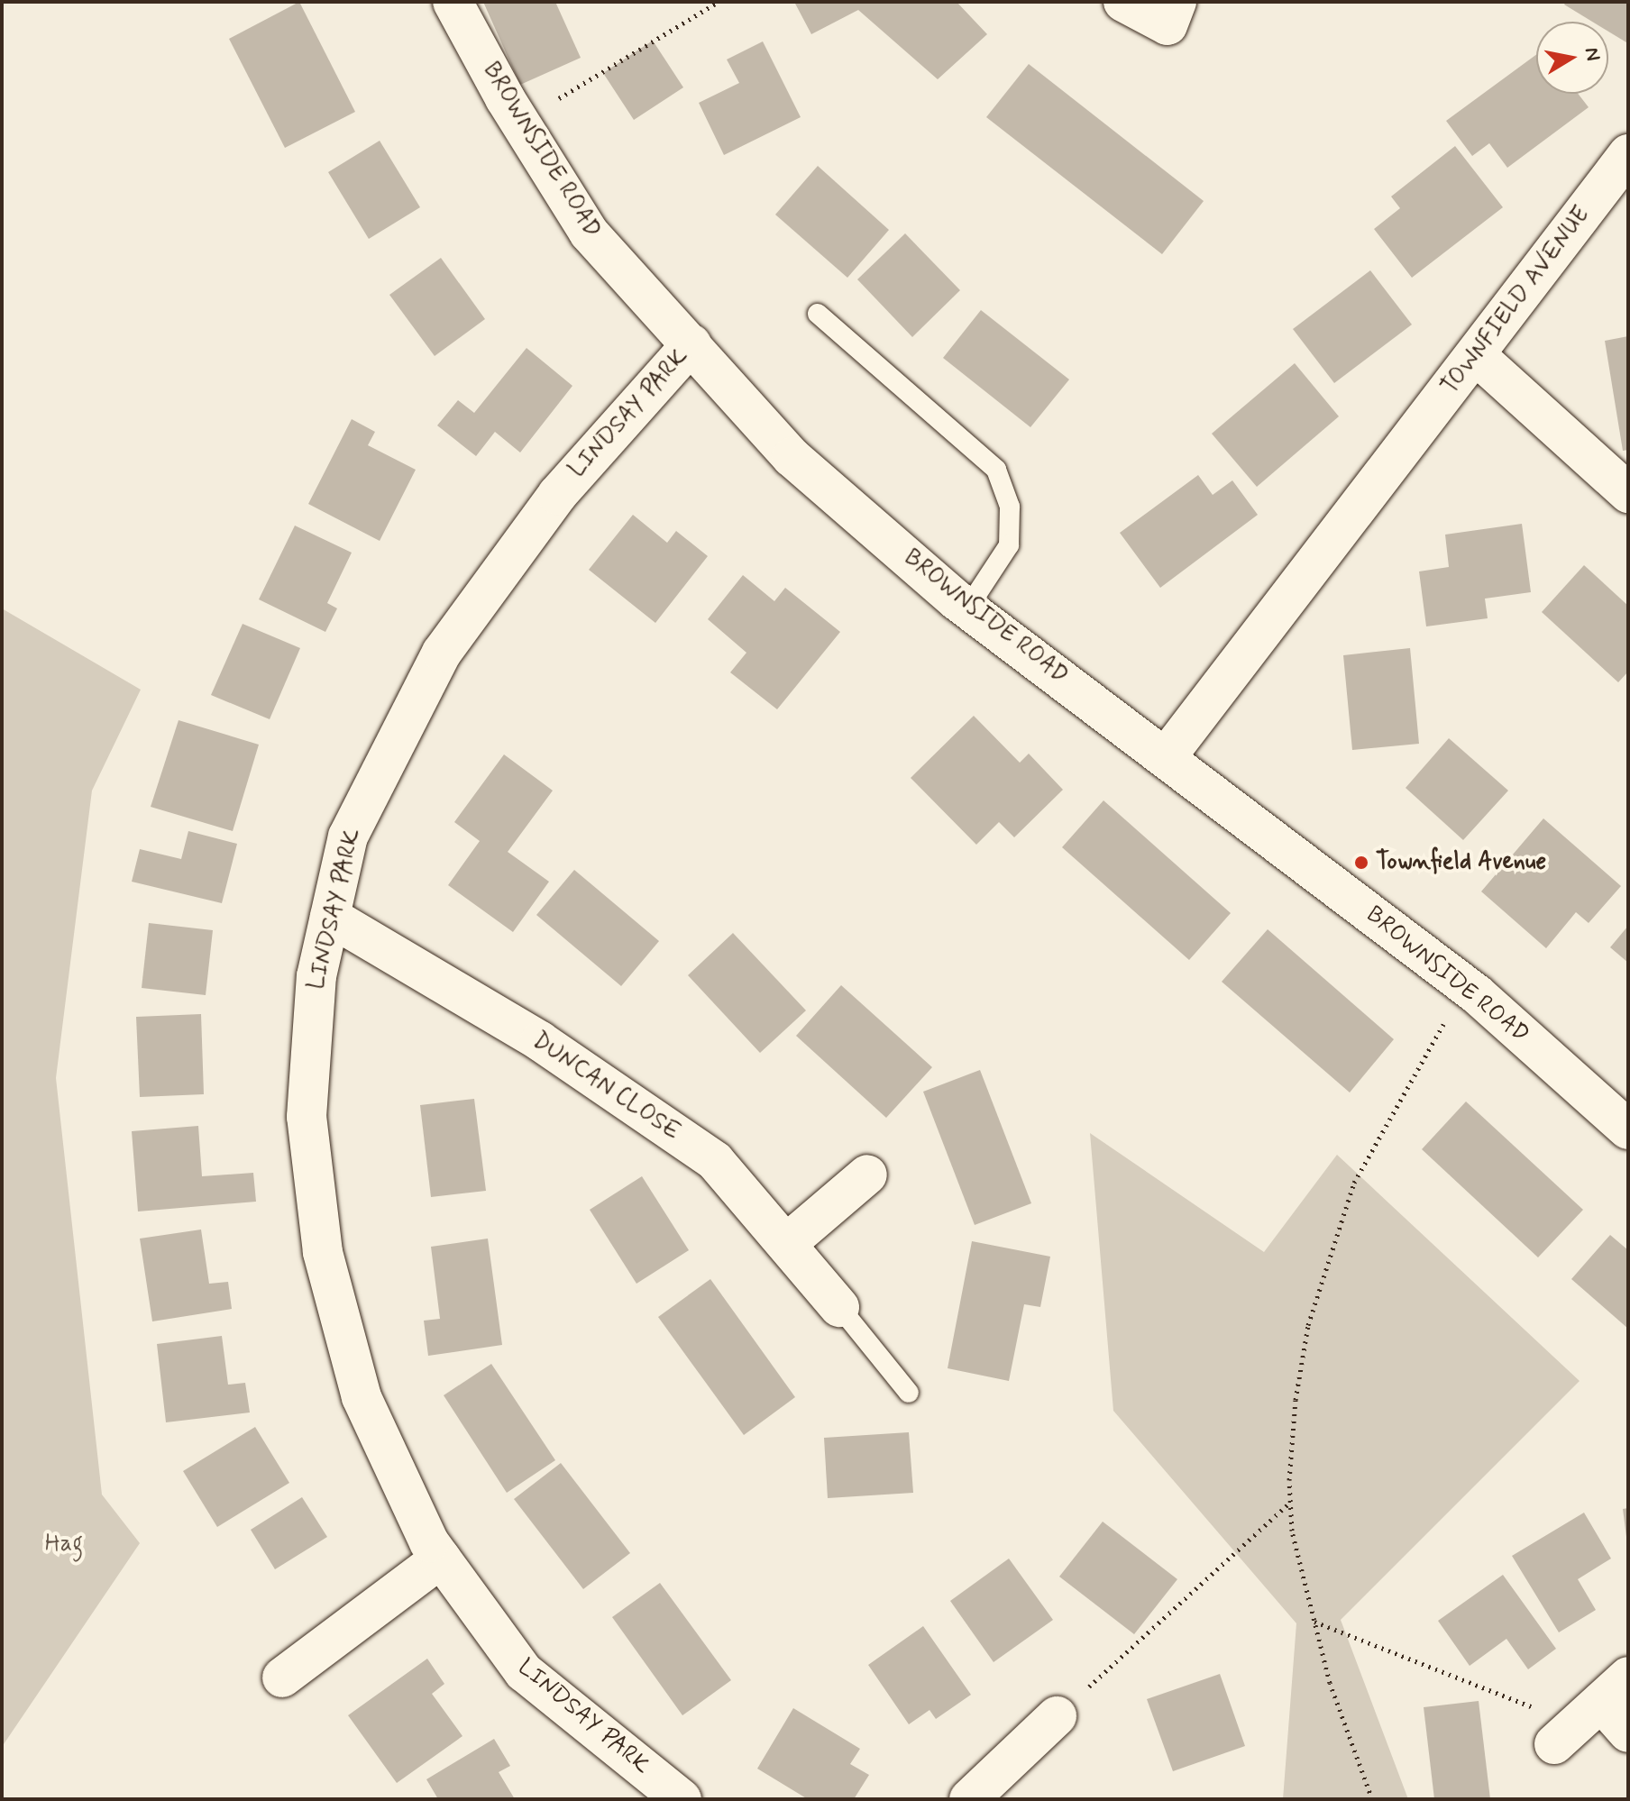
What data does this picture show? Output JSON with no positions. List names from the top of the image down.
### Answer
{
  "streets": {
    "street": [
      "BROWNSIDE ROAD",
      "TOWNFIELD AVENUE",
      "LINDSAY PARK",
      "DUNCAN CLOSE"
    ]
  },
  "crossings": [
    ["BROWNSIDE ROAD", "TOWNFIELD AVENUE"],
    ["BROWNSIDE ROAD", "LINDSAY PARK"],
    ["LINDSAY PARK", "DUNCAN CLOSE"]
  ],
  "parks": ["Hag"],
  "places": ["Townfield Avenue"],
  "north": "right"
}
